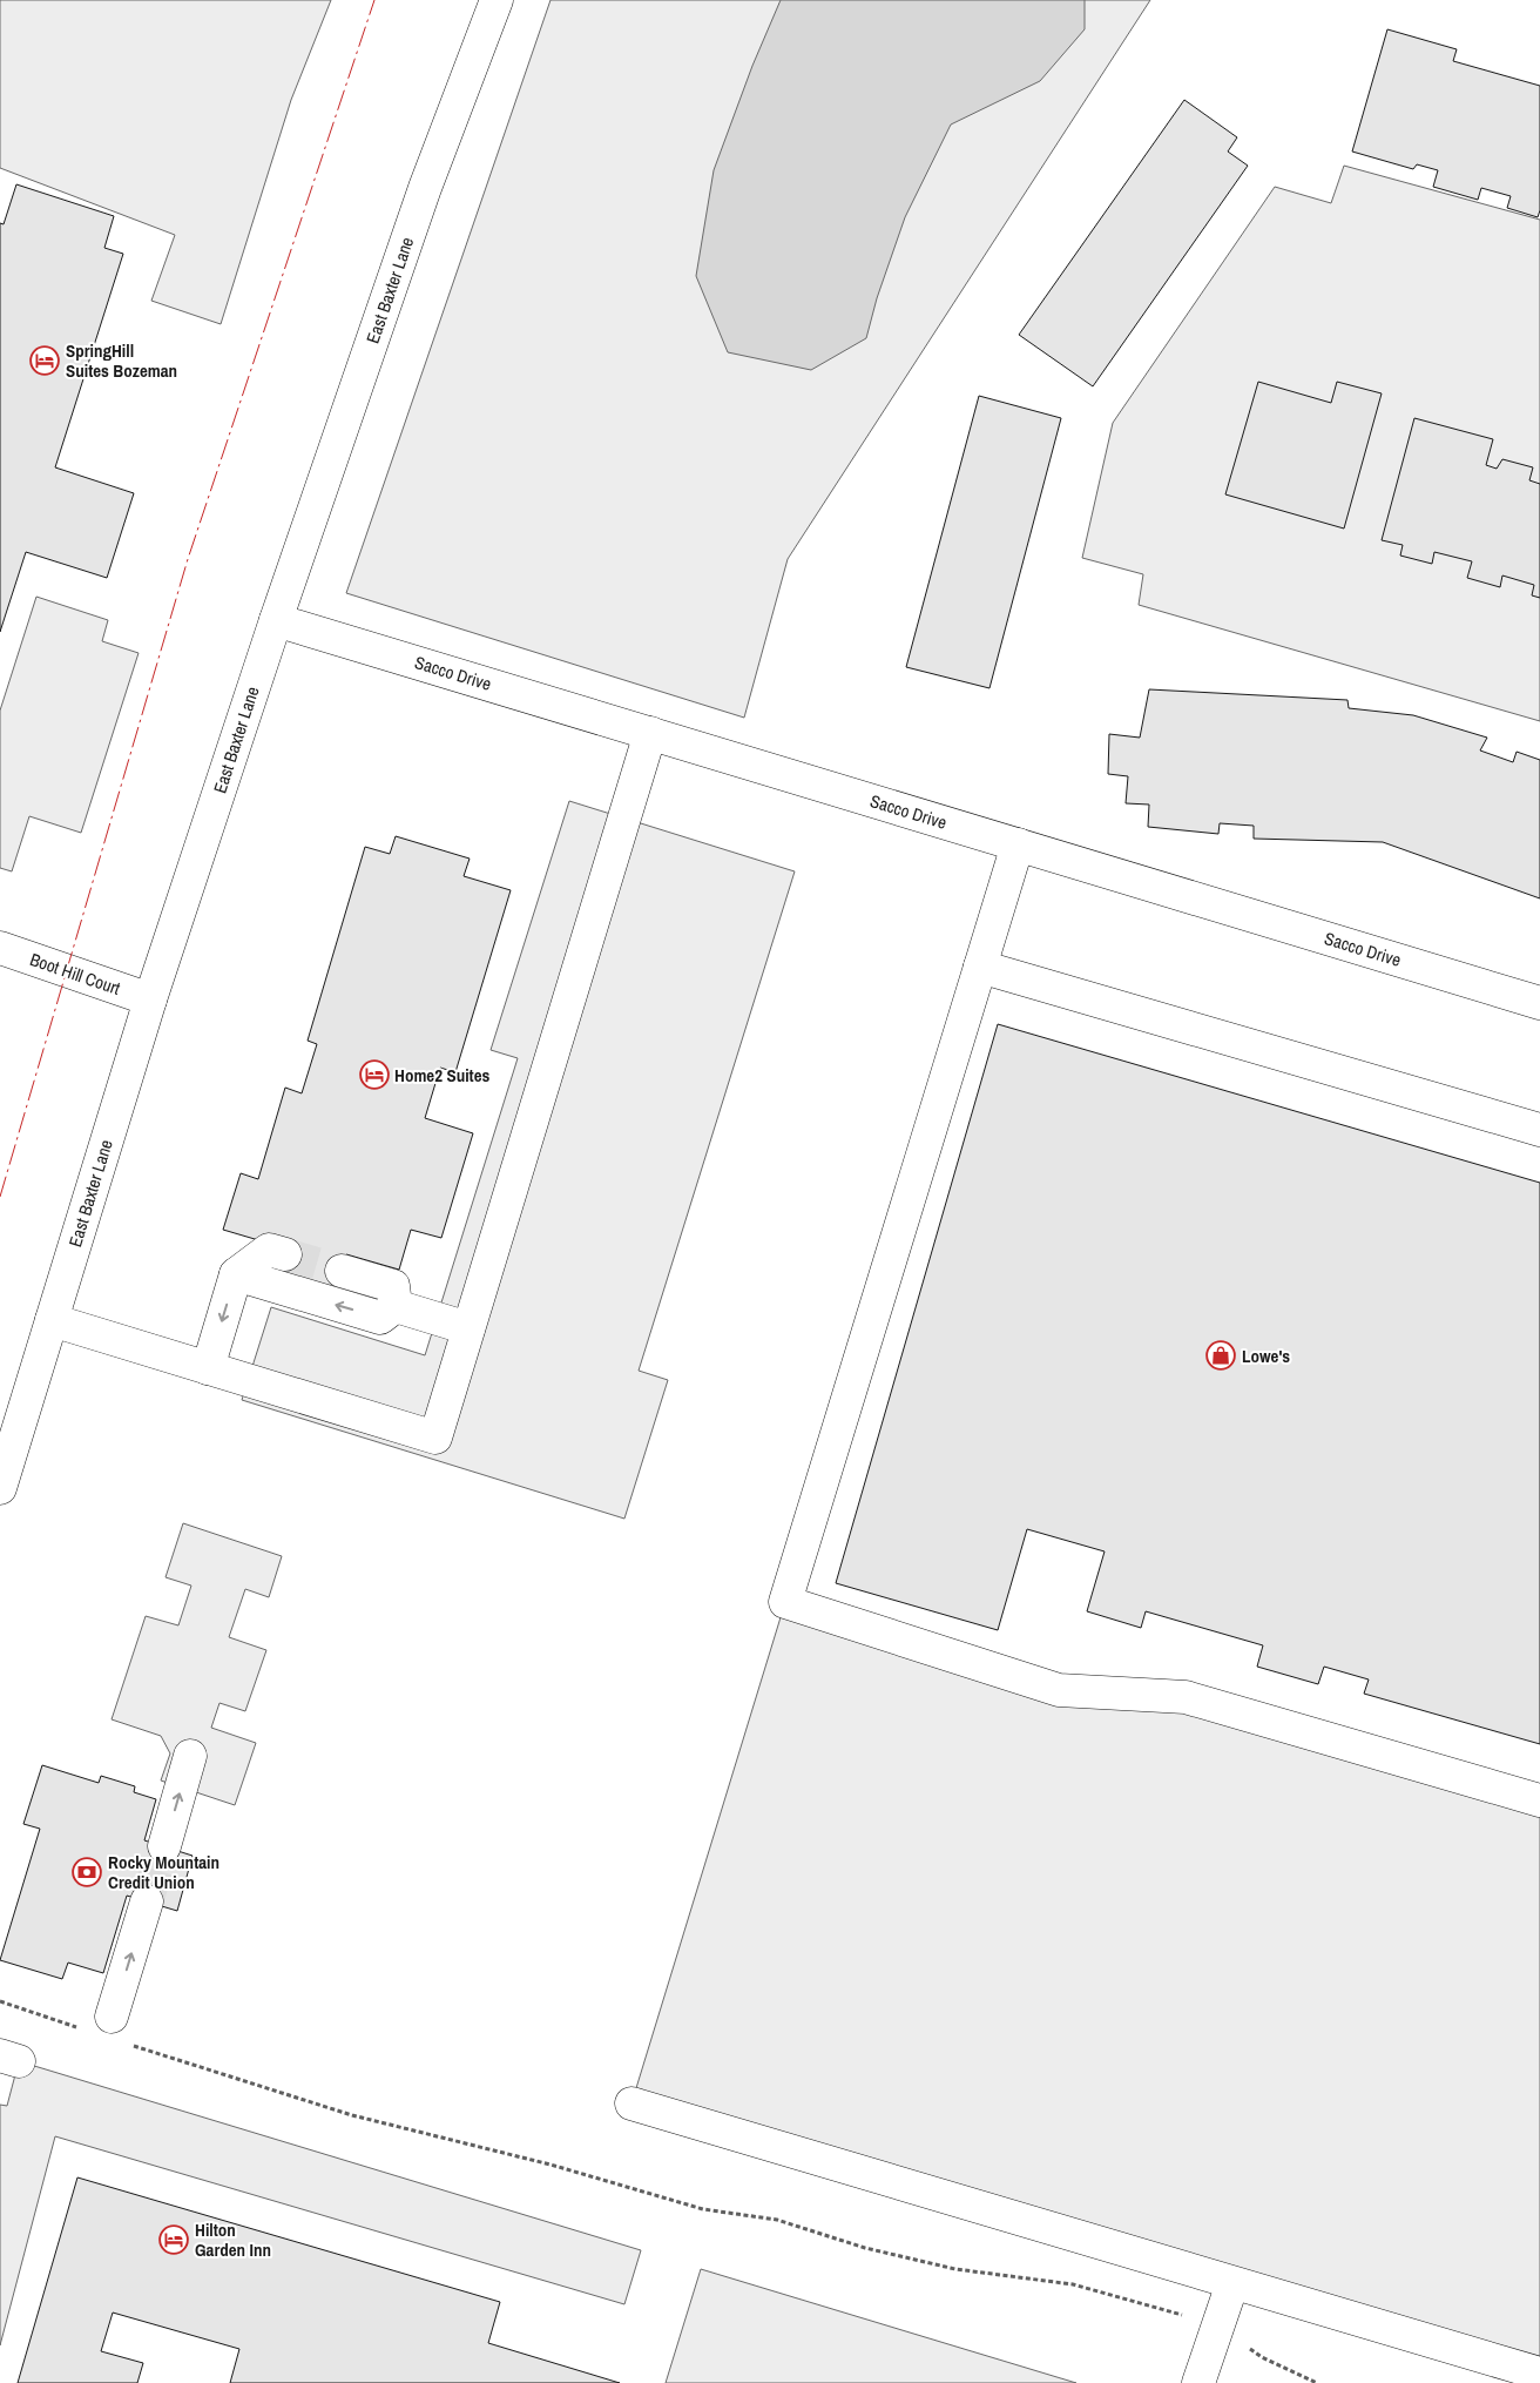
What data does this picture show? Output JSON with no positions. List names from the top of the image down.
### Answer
{
  "streets": {
    "main road": ["East Baxter Lane", "Sacco Drive", "Boot Hill Court"]
  },
  "crossings": [
    ["East Baxter Lane", "Sacco Drive"],
    ["East Baxter Lane", "Boot Hill Court"]
  ],
  "places": {
    "hotel": ["SpringHill Suites Bozeman", "Home2 Suites", "Hilton Garden Inn"],
    "shop": ["Lowe's"],
    "bank": ["Rocky Mountain Credit Union"]
  }
}
